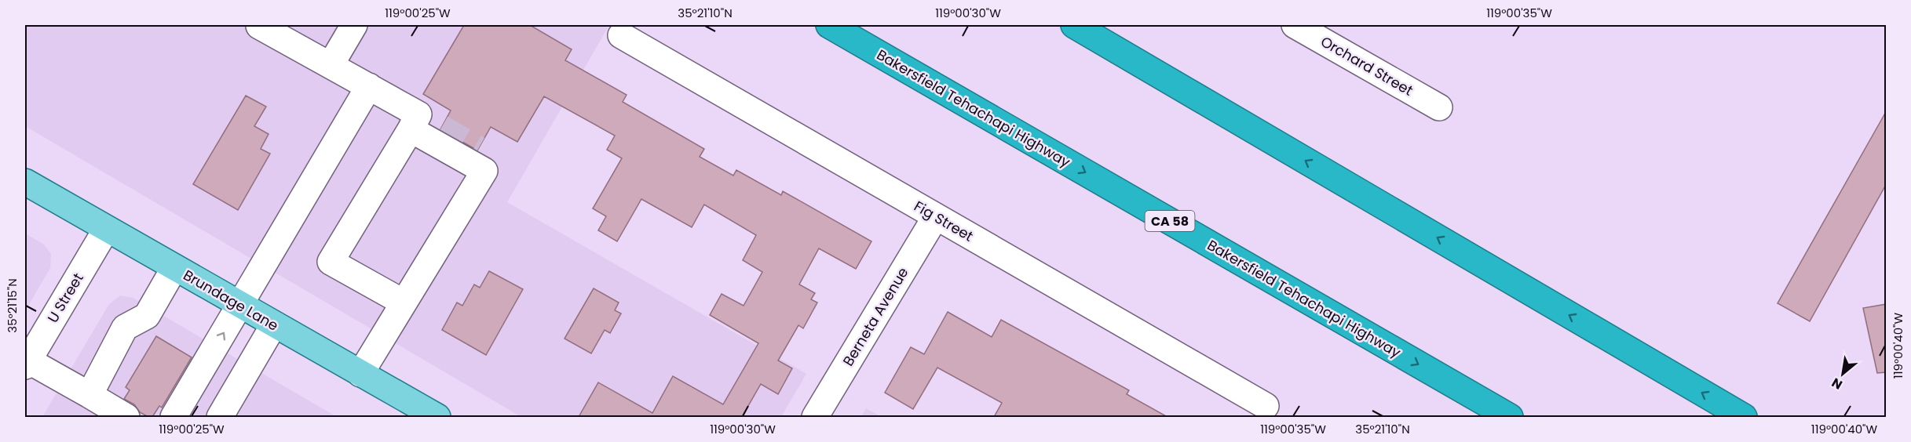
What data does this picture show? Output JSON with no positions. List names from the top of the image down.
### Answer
{
  "streets": {
    "highway": ["Bakersfield Tehachapi Highway", "CA 58"],
    "main road": ["Brundage Lane"],
    "street": [
      "Orchard Street",
      "Fig Street",
      "U Street",
      "Berneta Avenue"
    ]
  },
  "crossings": [
    ["Fig Street", "Berneta Avenue"],
    ["U Street", "Brundage Lane"]
  ],
  "north": "bottom left",
  "coordinates": [
    "119°00'25\"W",
    "35°21'10\"N",
    "119°00'30\"W",
    "119°00'35\"W",
    "35°21'15\"N",
    "119°00'40\"W"
  ]
}
